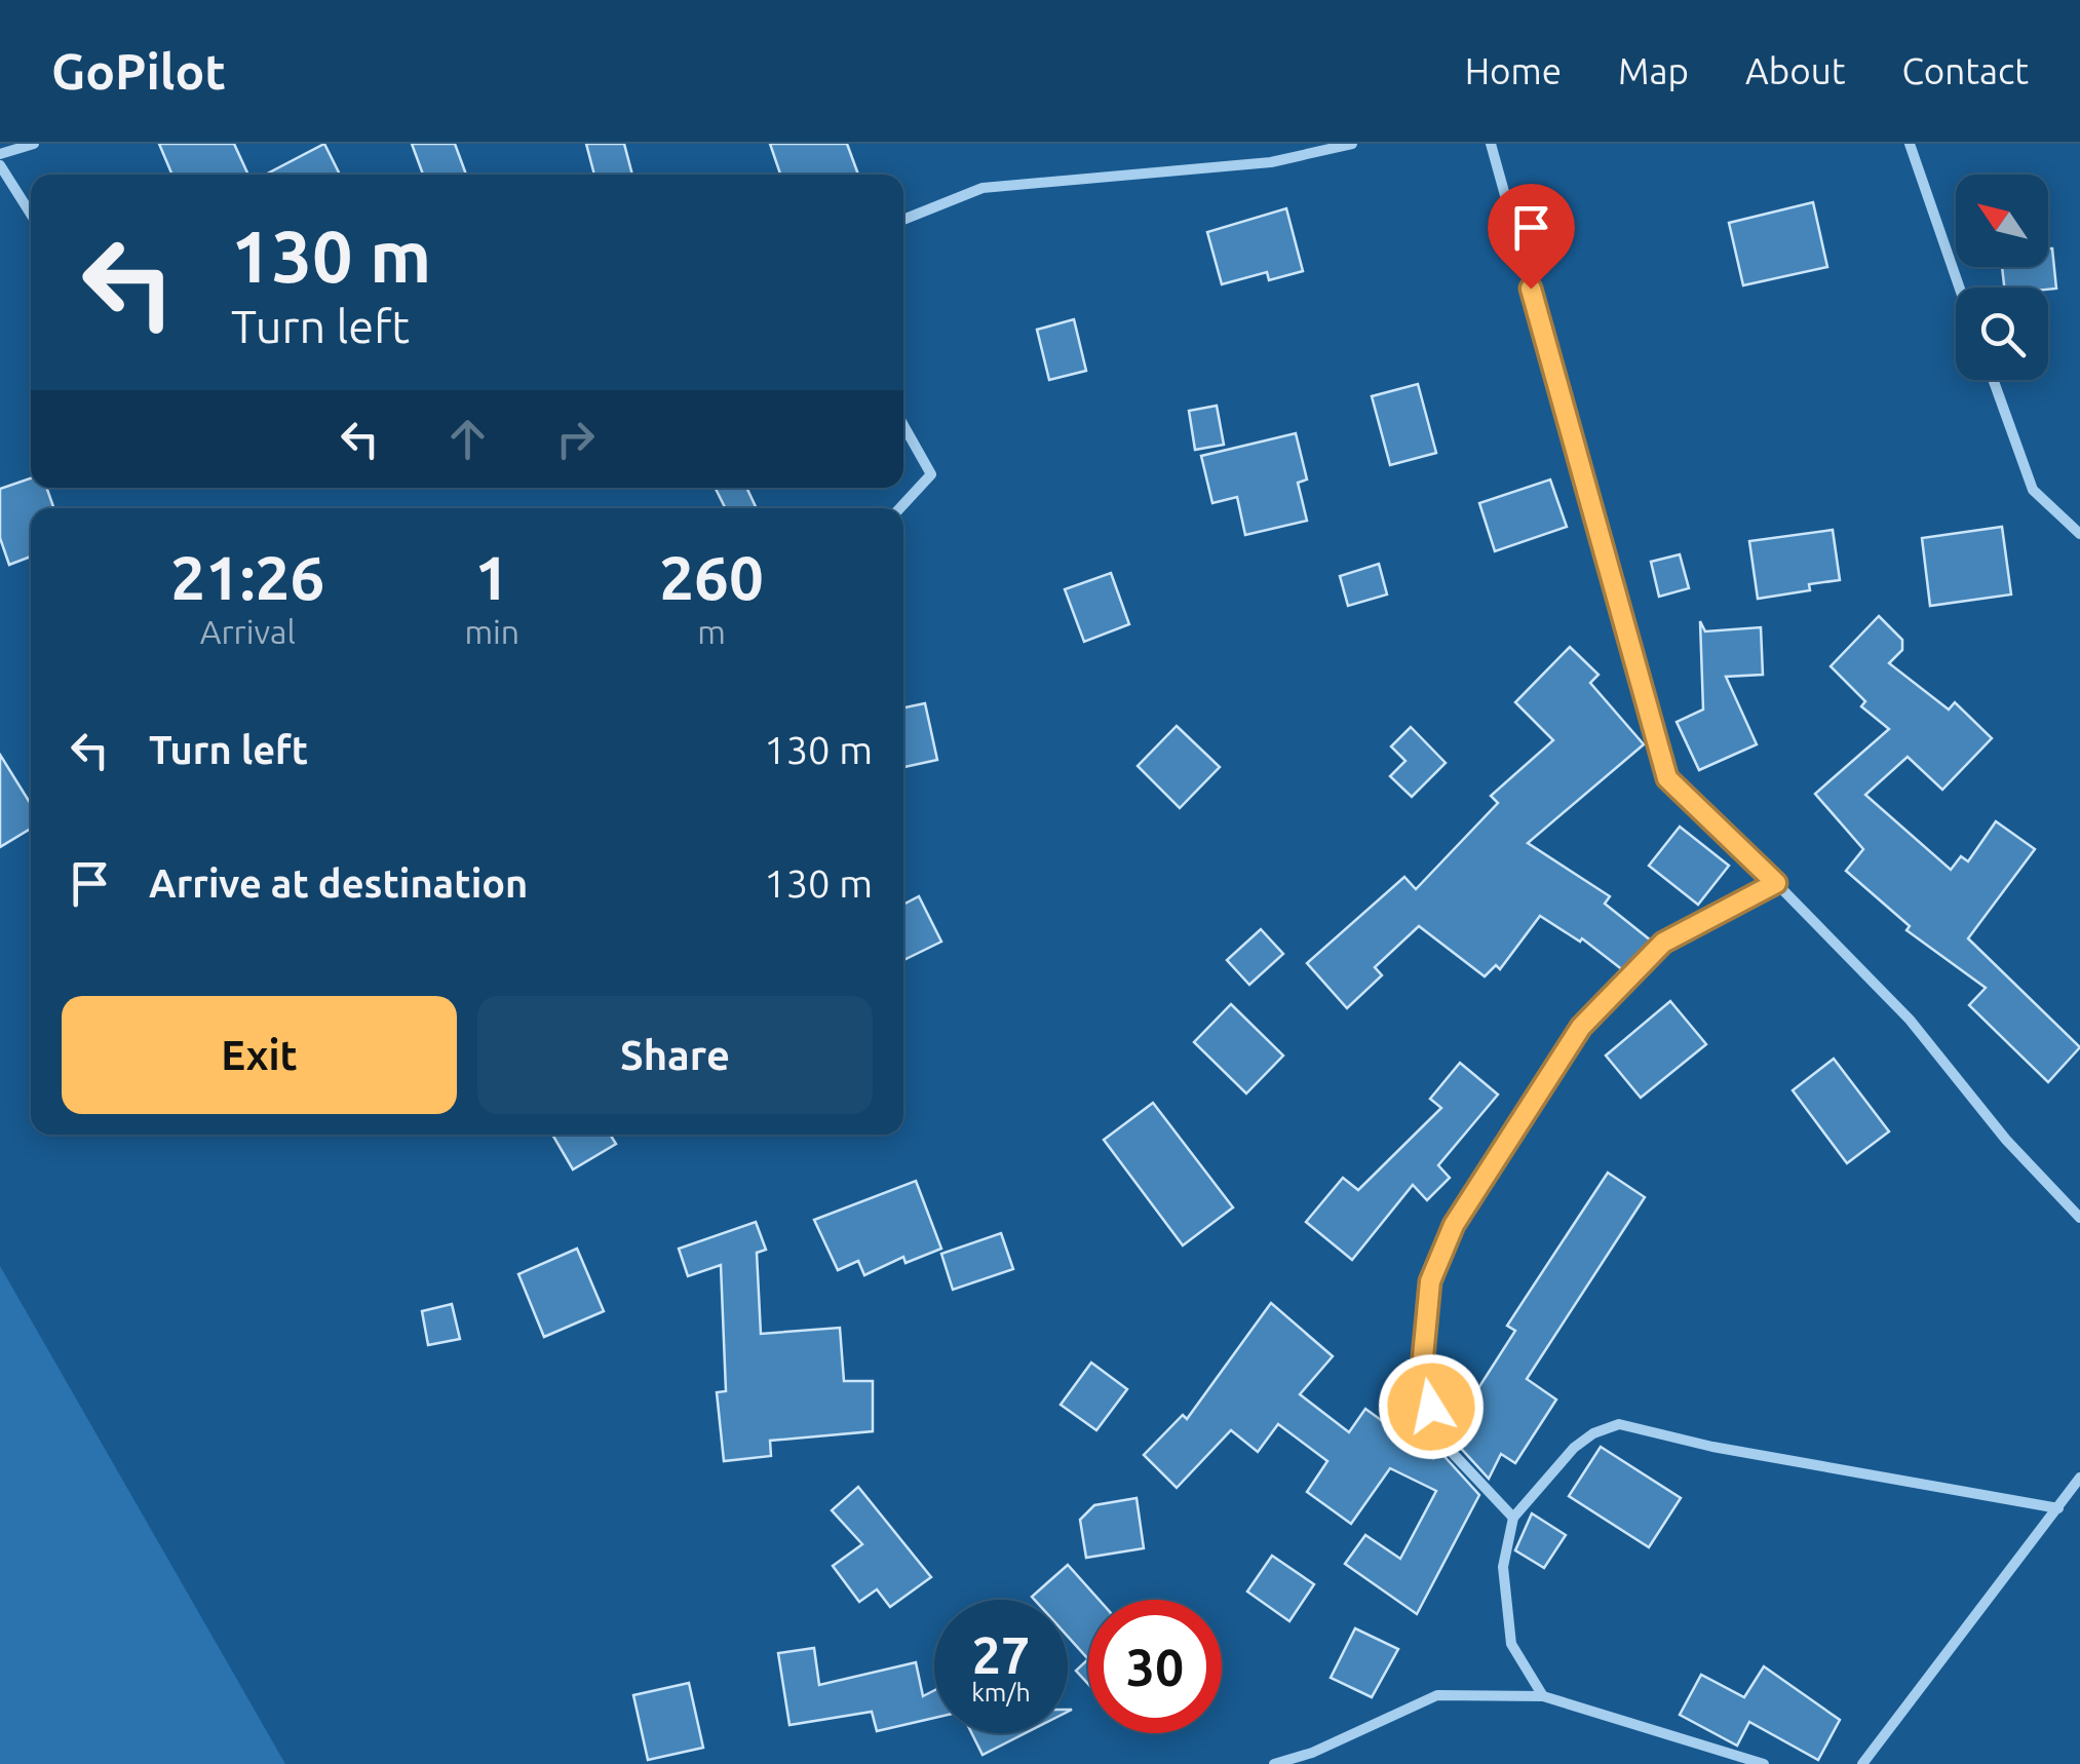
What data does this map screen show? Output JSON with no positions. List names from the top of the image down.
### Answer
{
  "north": "top left",
  "page": {
    "header": "GoPilot",
    "nav": [
      "Home",
      "Map",
      "About",
      "Contact"
    ],
    "turn": ["130 m", "Turn left"],
    "eta": [
      "21:26",
      "Arrival",
      "1",
      "min",
      "260",
      "m"
    ],
    "list": [
      {
        "name": "Turn left",
        "value": "130 m"
      },
      {
        "name": "Arrive at destination",
        "value": "130 m"
      }
    ],
    "buttons": ["Exit", "Share"],
    "speed": "27 km/h",
    "limit": "30"
  }
}
